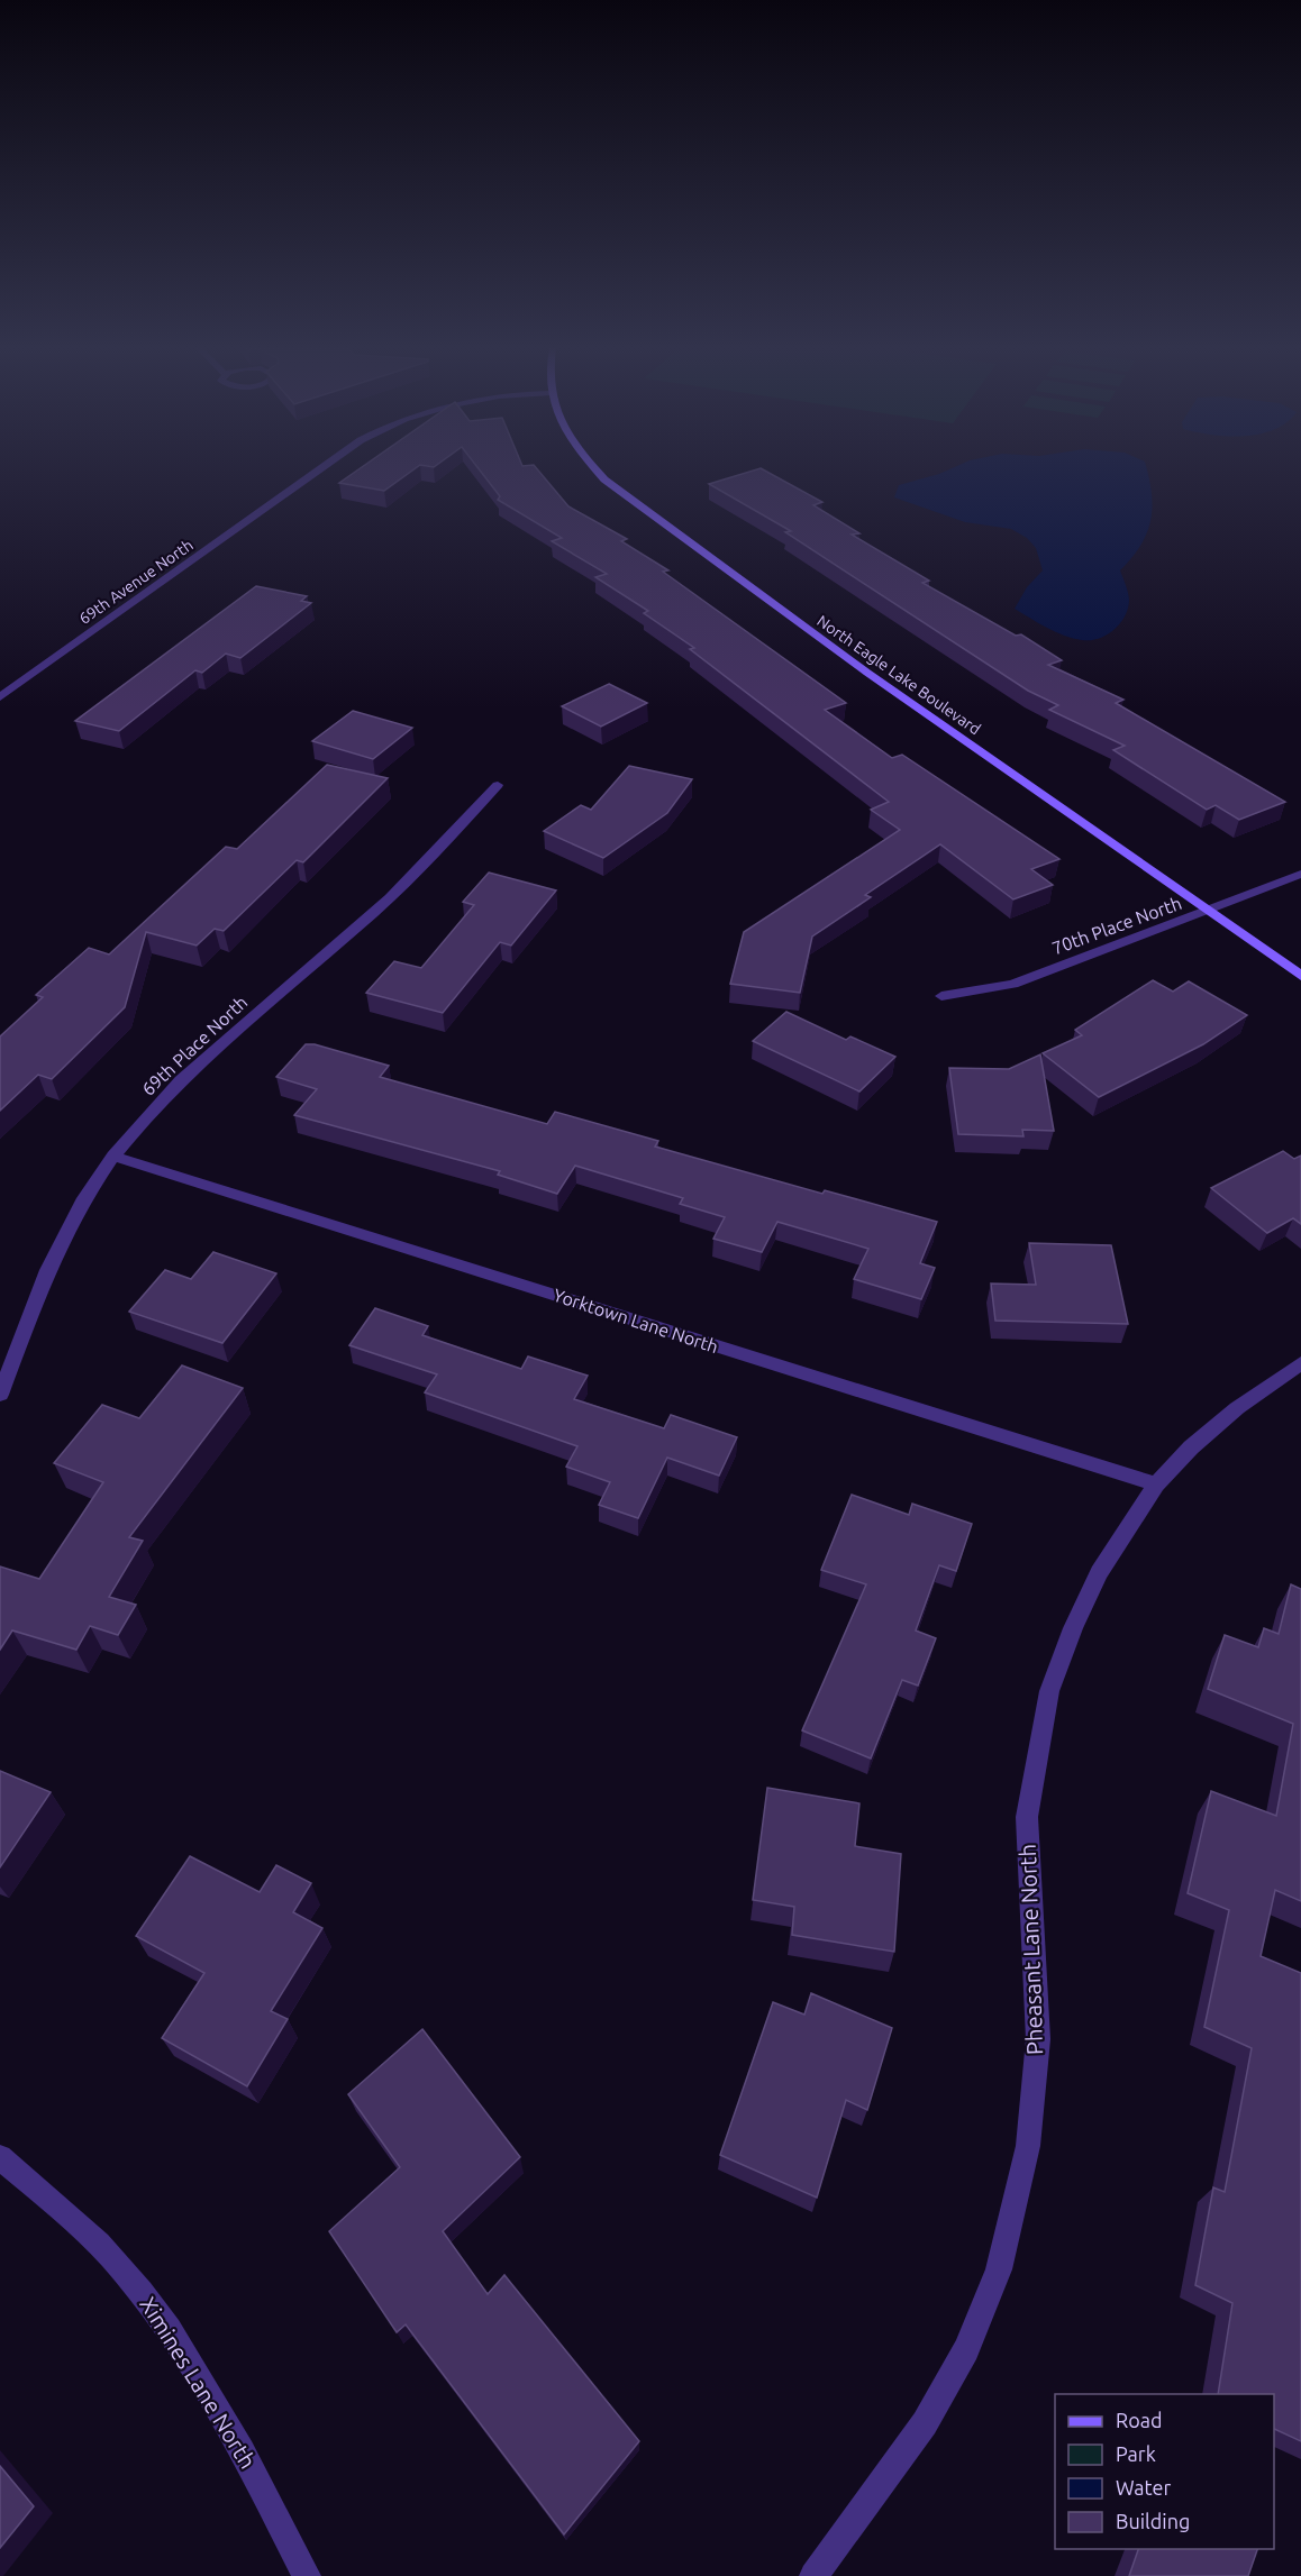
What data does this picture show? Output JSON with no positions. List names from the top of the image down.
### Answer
{
  "streets": {
    "street": [
      "69th Avenue North",
      "North Eagle Lake Boulevard",
      "70th Place North",
      "69th Place North",
      "Yorktown Lane North",
      "Pheasant Lane North",
      "Ximines Lane North"
    ]
  },
  "crossings": [
    ["North Eagle Lake Boulevard", "70th Place North"],
    ["69th Place North", "Yorktown Lane North"],
    ["Yorktown Lane North", "Pheasant Lane North"]
  ],
  "legend": [
    "Road",
    "Park",
    "Water",
    "Building"
  ]
}
